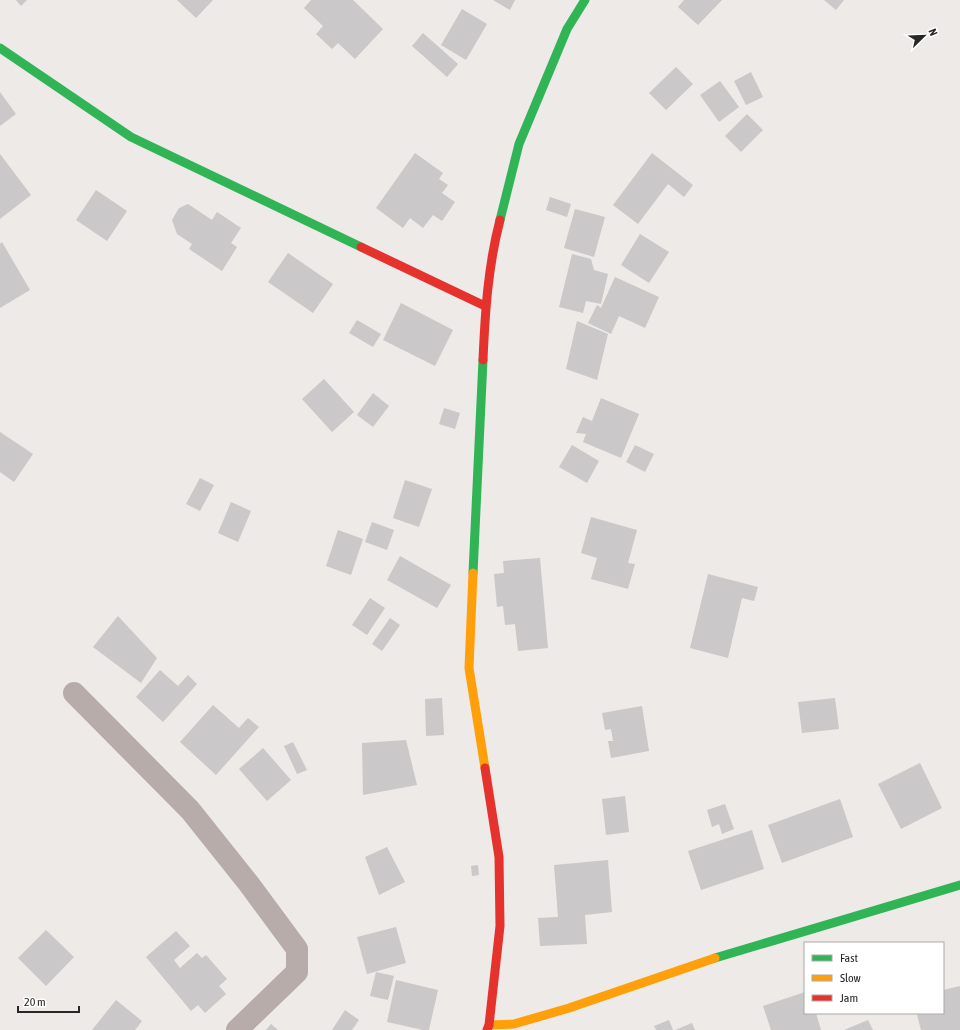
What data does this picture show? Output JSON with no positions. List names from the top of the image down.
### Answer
{
  "legend": ["Fast", "Slow", "Jam"],
  "scale_bar": "20 m",
  "north": "top right"
}
